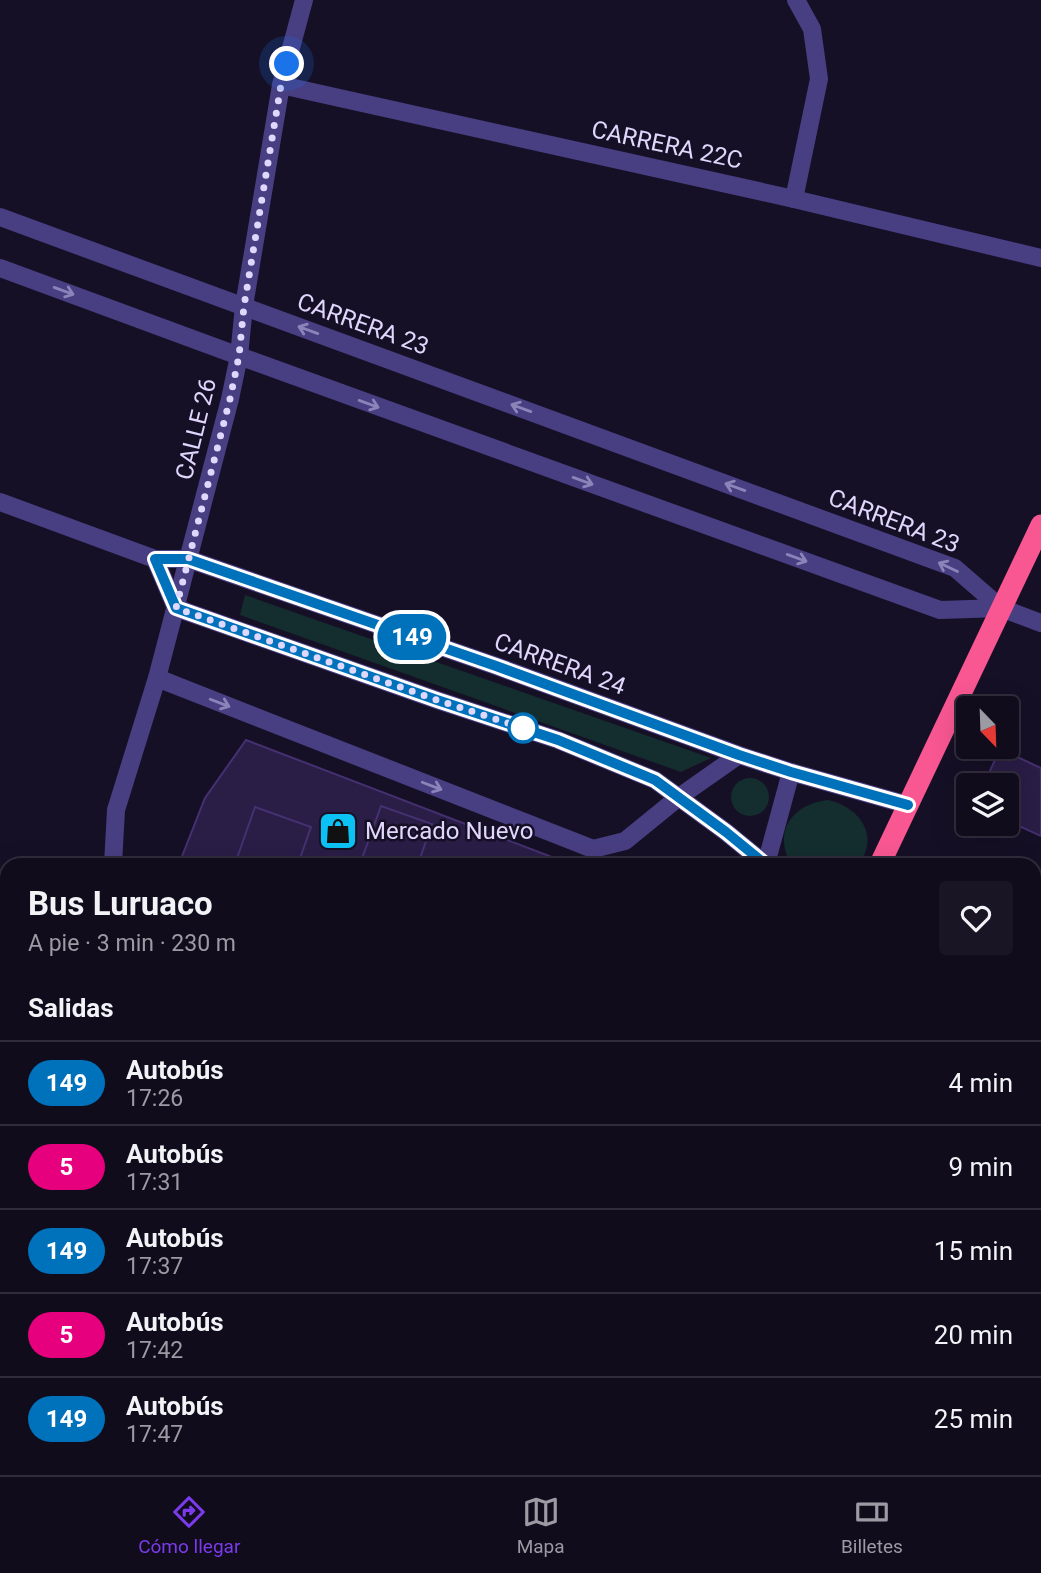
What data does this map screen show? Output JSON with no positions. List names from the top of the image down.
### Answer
{
  "streets": {
    "street": [
      "CARRERA 22C",
      "CARRERA 23",
      "CALLE 26",
      "CARRERA 24"
    ]
  },
  "crossings": [
    ["CARRERA 22C", "CALLE 26"],
    ["CARRERA 23", "CALLE 26"],
    ["CALLE 26", "CARRERA 24"]
  ],
  "places": {
    "shop": ["Mercado Nuevo"]
  },
  "lines": ["bus line 149"],
  "north": "bottom right",
  "page": {
    "on_map": "149",
    "heading": [
      ["Bus Luruaco", "A pie · 3 min · 230 m"],
      "Salidas"
    ],
    "list": [
      {
        "mark": "149",
        "name": "Autobús",
        "note": "17:26",
        "value": "4 min"
      },
      {
        "mark": "5",
        "name": "Autobús",
        "note": "17:31",
        "value": "9 min"
      },
      {
        "mark": "149",
        "name": "Autobús",
        "note": "17:37",
        "value": "15 min"
      },
      {
        "mark": "5",
        "name": "Autobús",
        "note": "17:42",
        "value": "20 min"
      },
      {
        "mark": "149",
        "name": "Autobús",
        "note": "17:47",
        "value": "25 min"
      }
    ],
    "tabs": ["Cómo llegar", "Mapa", "Billetes"]
  }
}
